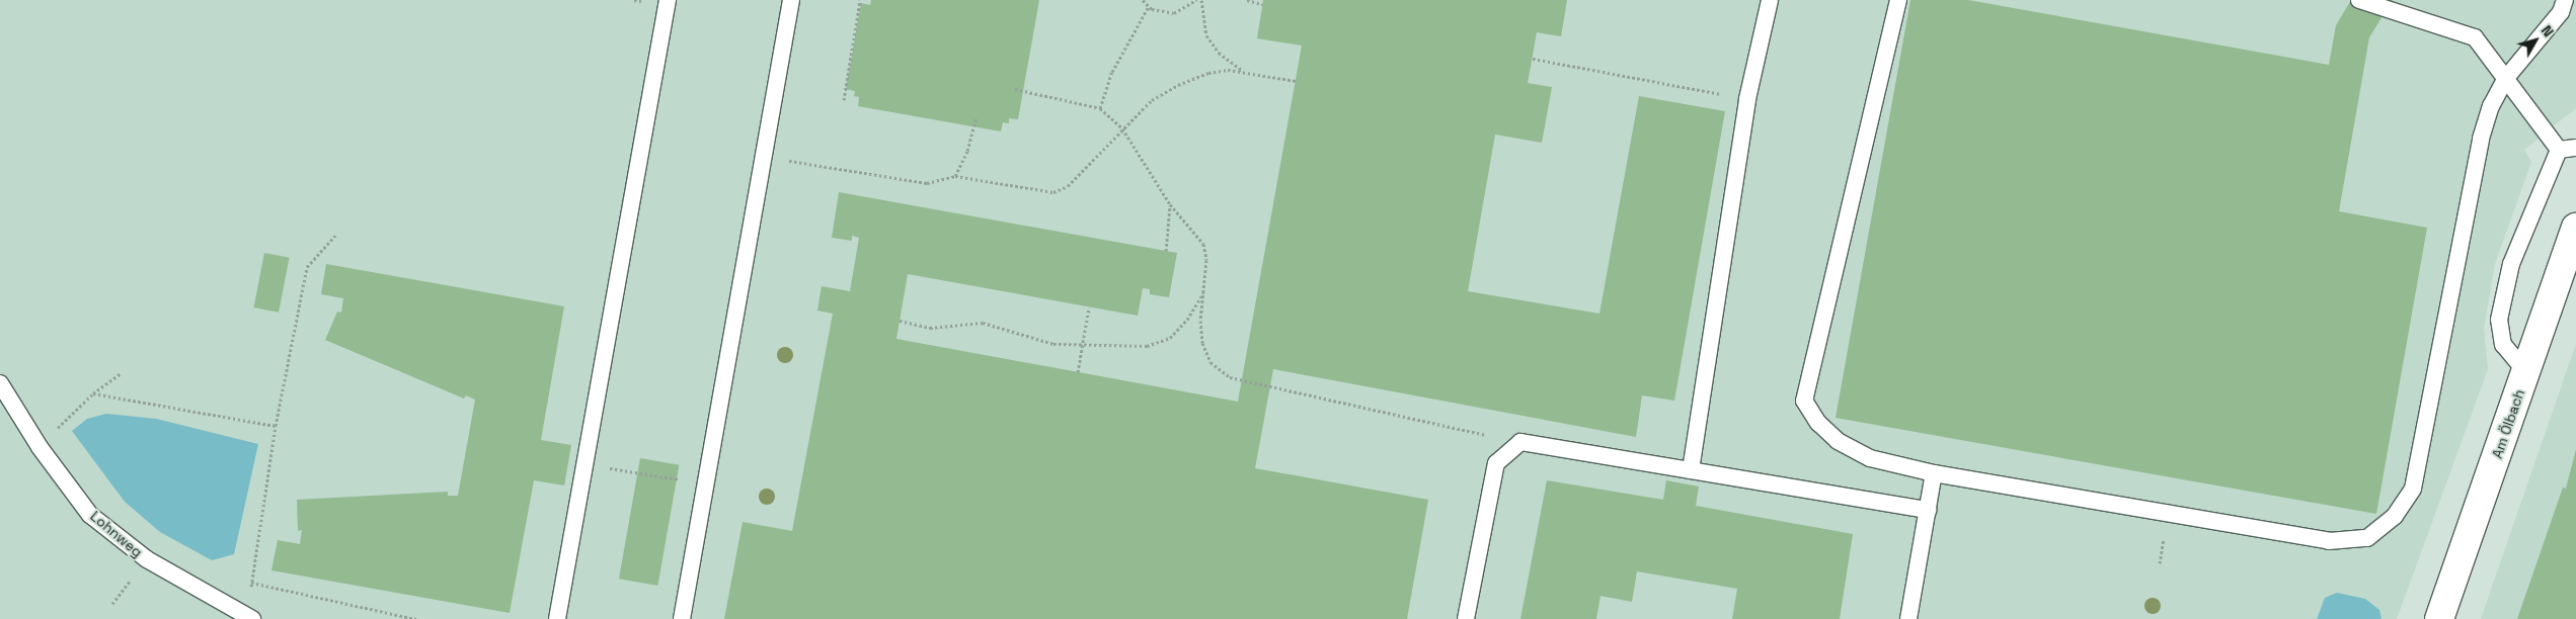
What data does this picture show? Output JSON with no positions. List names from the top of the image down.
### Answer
{
  "streets": {
    "street": ["Am Ölbach"],
    "lane": ["Lohnweg"]
  },
  "north": "top right"
}
